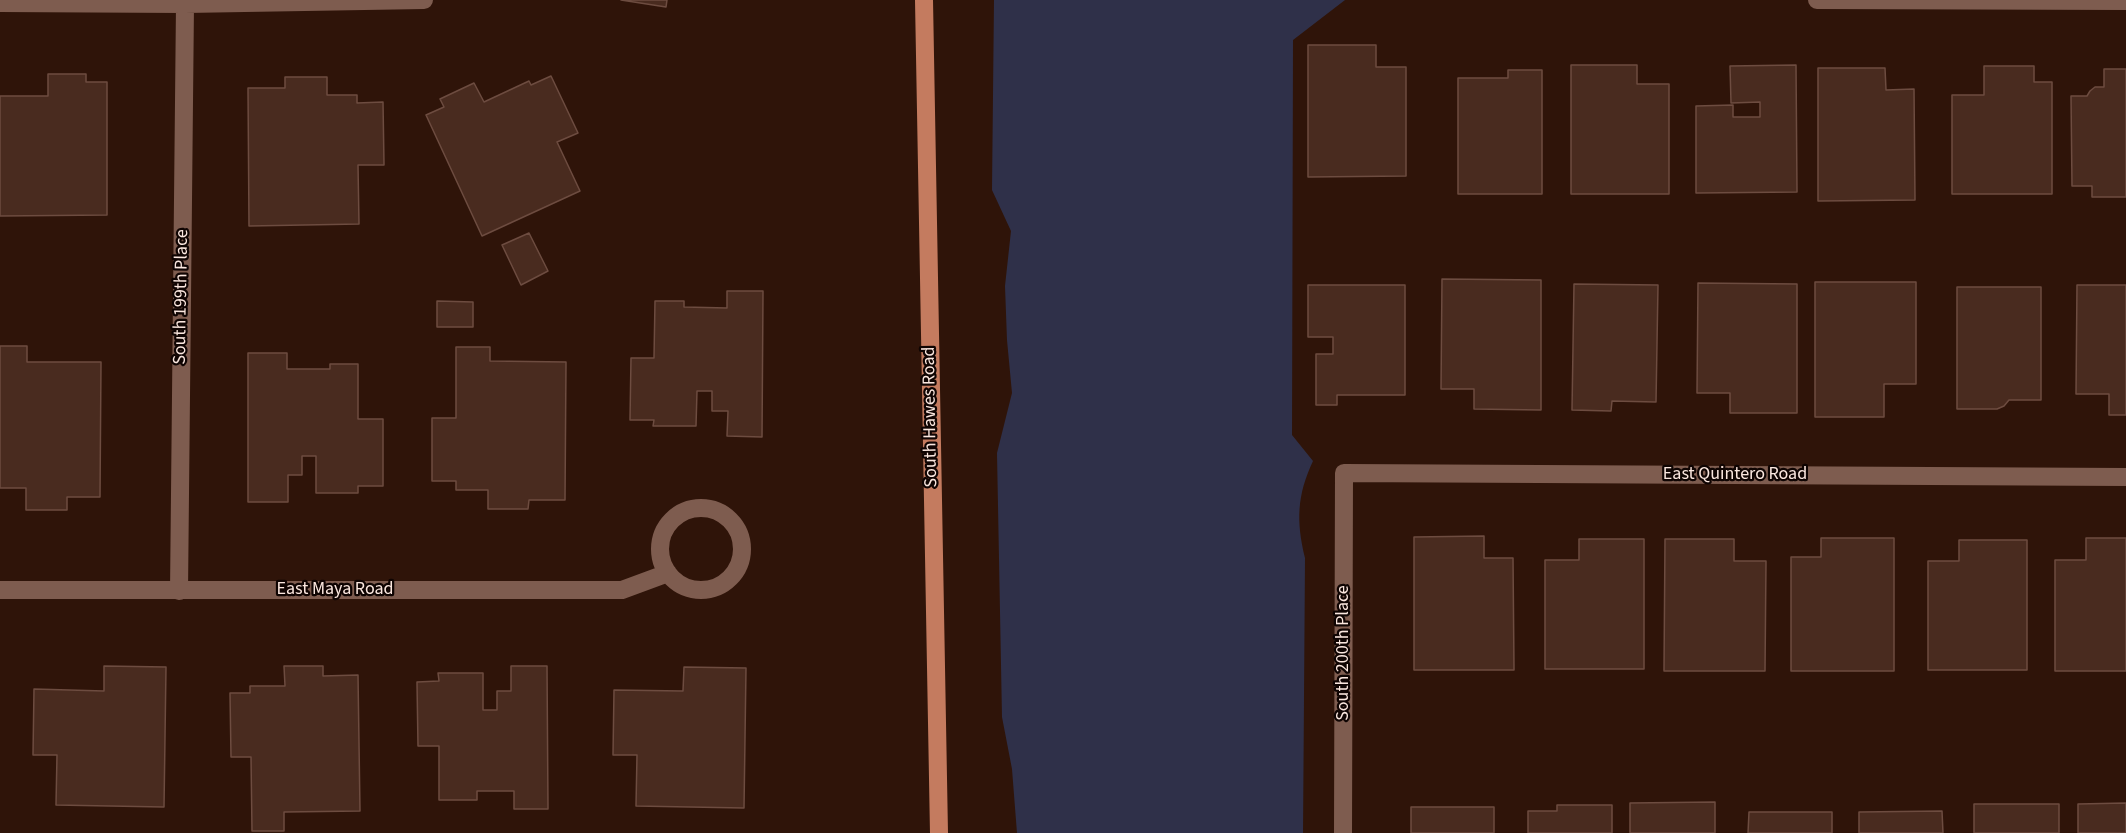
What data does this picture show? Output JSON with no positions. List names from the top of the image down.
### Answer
{
  "streets": {
    "main road": ["South Hawes Road"],
    "street": [
      "South 199th Place",
      "East Quintero Road",
      "East Maya Road",
      "South 200th Place"
    ]
  },
  "crossings": [
    ["South 199th Place", "East Maya Road"],
    ["East Quintero Road", "South 200th Place"]
  ]
}
